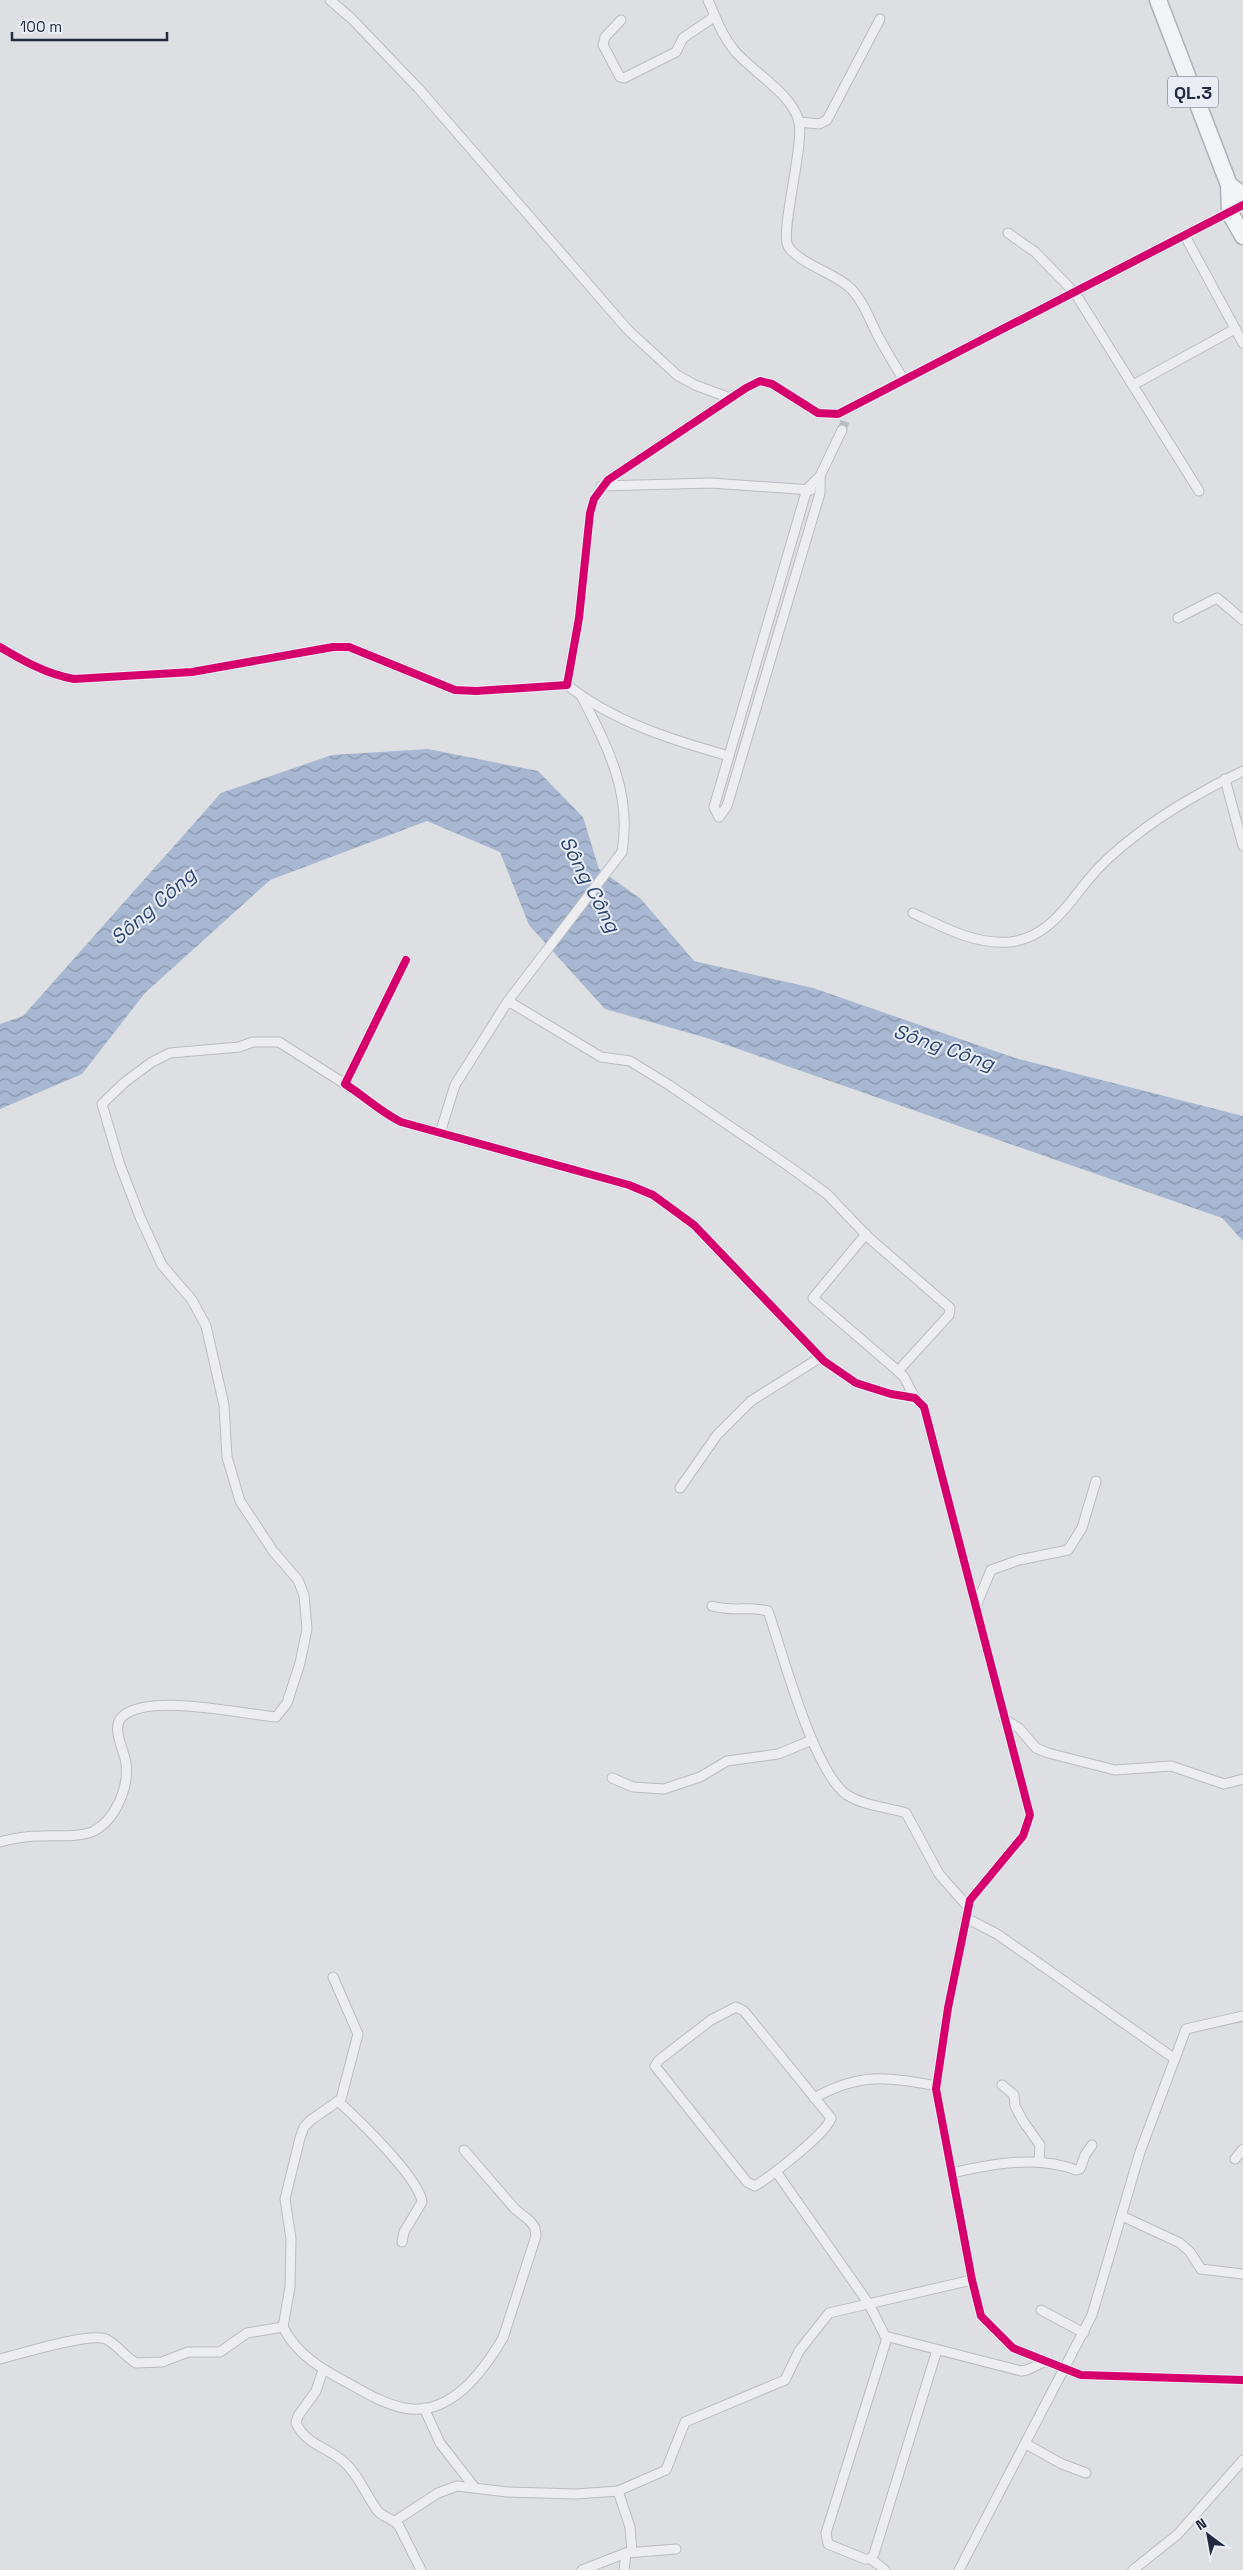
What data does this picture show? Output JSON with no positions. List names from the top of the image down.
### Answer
{
  "streets": {
    "highway": ["QL.3"]
  },
  "water": ["Sông Công"],
  "scale_bar": "100 m",
  "north": "top left"
}
